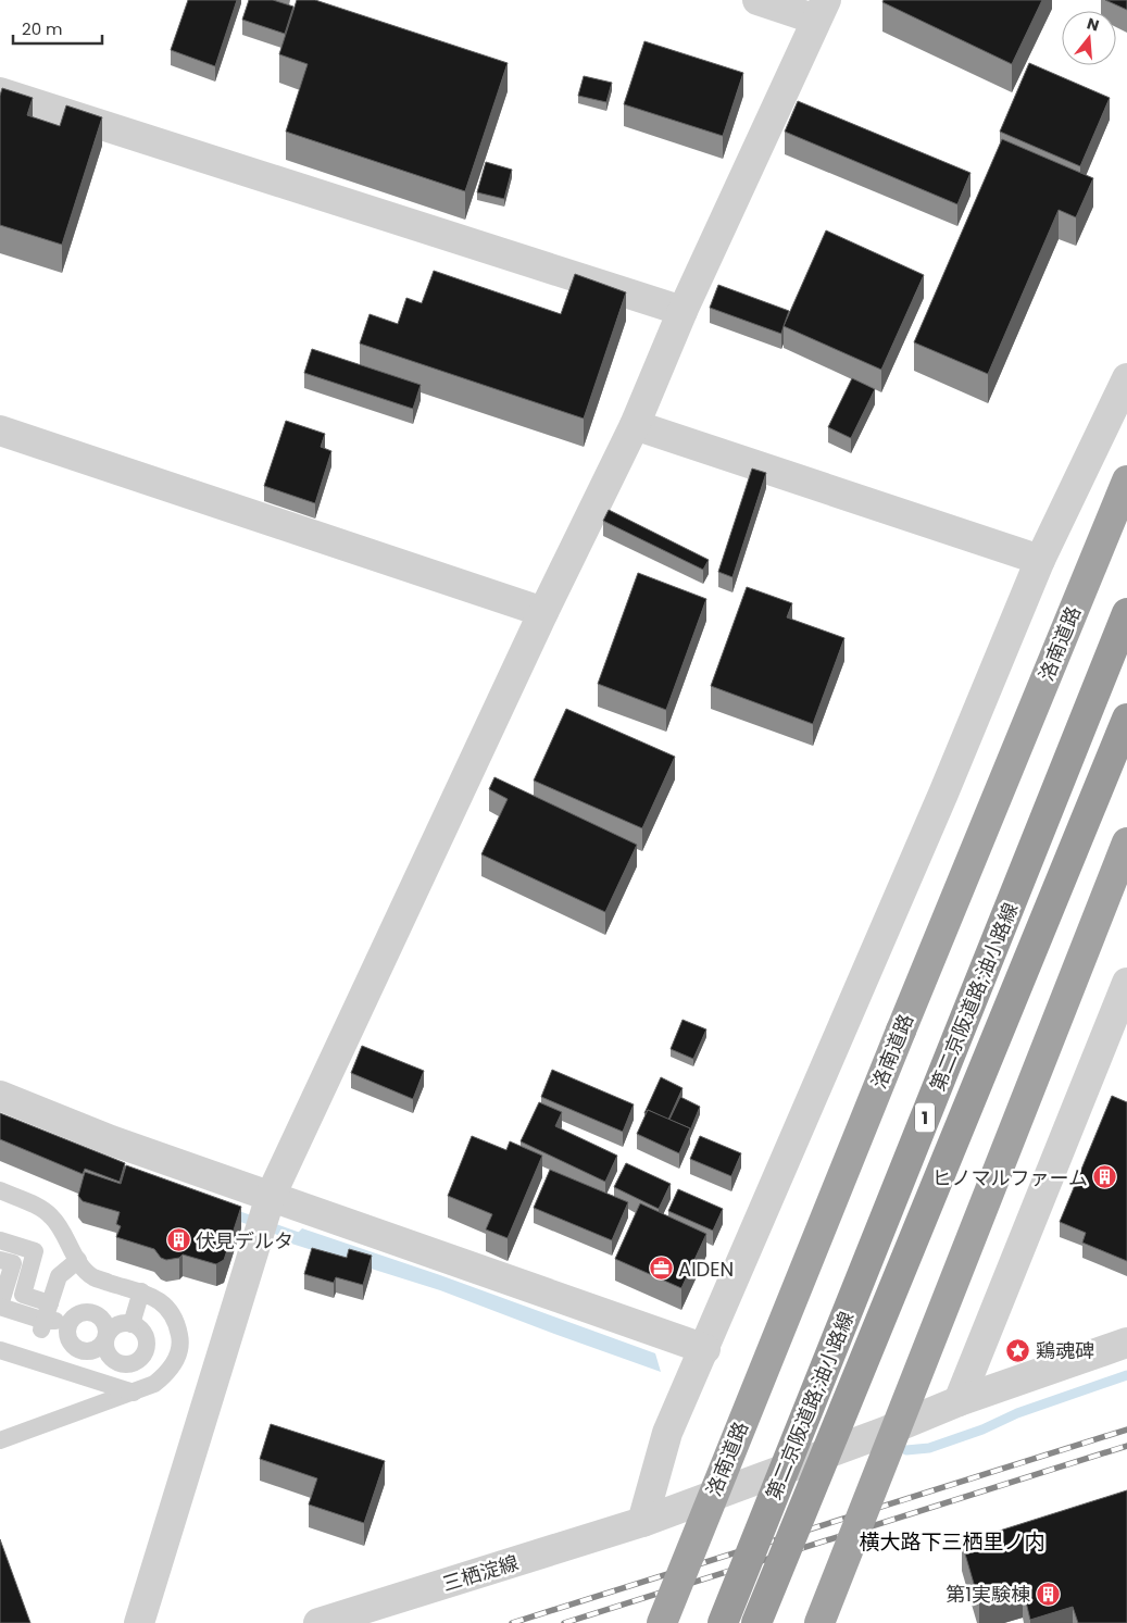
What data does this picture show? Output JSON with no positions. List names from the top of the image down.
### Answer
{
  "streets": {
    "highway": ["洛南道路", "第二京阪道路;油小路線", "1"],
    "street": ["三栖淀線"]
  },
  "districts": ["横大路下三栖里ノ内"],
  "places": {
    "building": ["ヒノマルファーム", "伏見デルタ", "第1実験棟"],
    "office": ["AIDEN"],
    "place": ["鶏魂碑"]
  },
  "scale_bar": "20 m",
  "north": "top"
}
